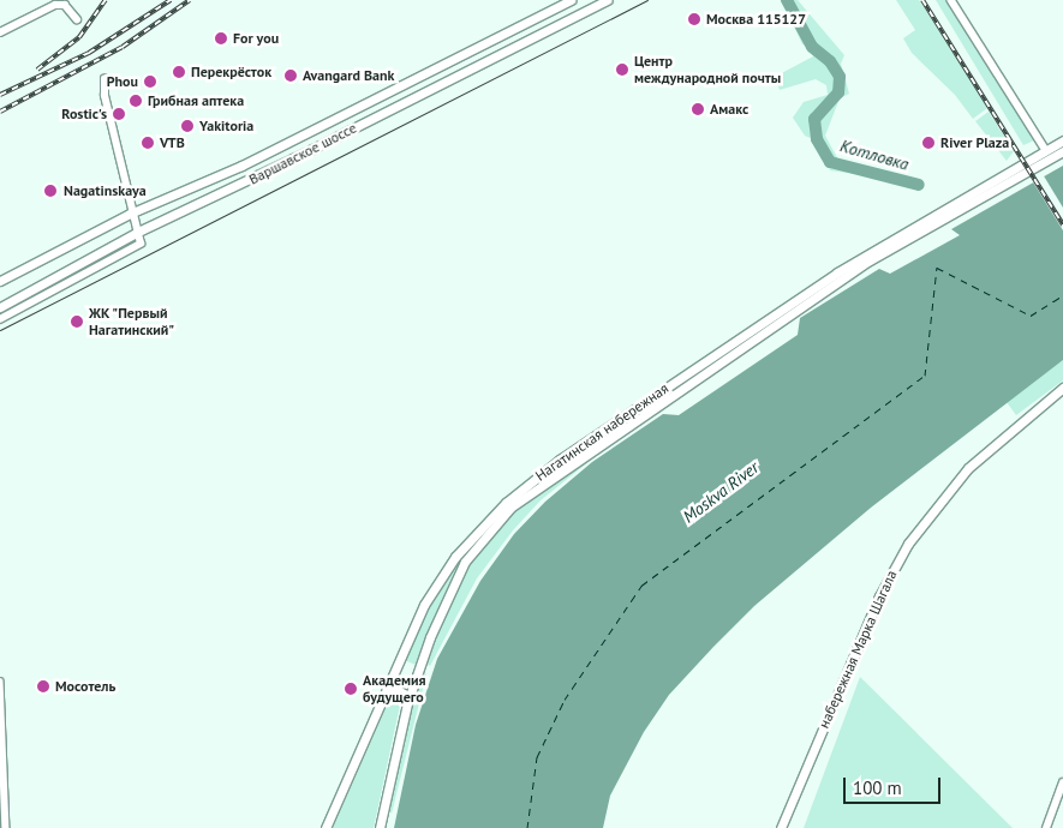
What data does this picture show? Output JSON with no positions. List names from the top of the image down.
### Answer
{
  "streets": {
    "main road": ["Варшавское шоссе", "Нагатинская набережная", "набережная Марка Шагала"]
  },
  "water": ["Котловка", "Moskva River"],
  "places": [
    "Москва 115127",
    "For you",
    "Центр международной почты",
    "Перекрёсток",
    "Avangard Bank",
    "Phou",
    "Грибная аптека",
    "Амакс",
    "Rostic's",
    "Yakitoria",
    "VTB",
    "River Plaza",
    "Nagatinskaya",
    "ЖК \"Первый Нагатинский\"",
    "Мосотель",
    "Академия будущего"
  ],
  "scale_bar": "100 m"
}
